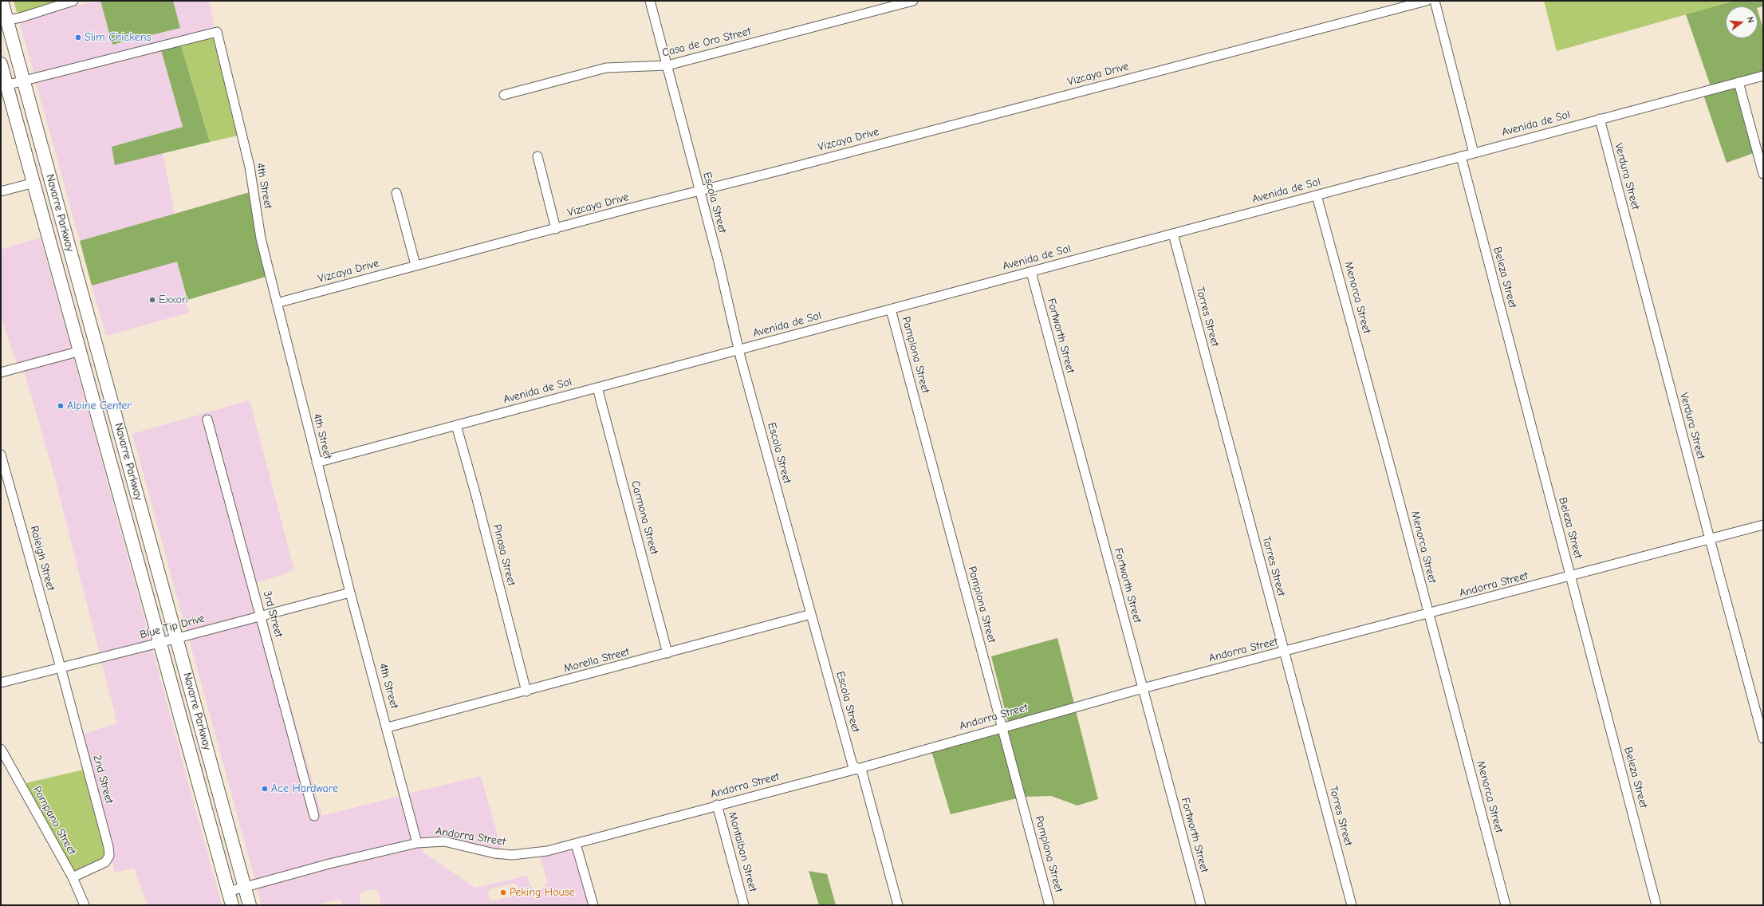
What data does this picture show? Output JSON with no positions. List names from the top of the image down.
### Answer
{
  "streets": {
    "highway": ["Navarre Parkway"],
    "street": [
      "Casa de Oro Street",
      "Vizcaya Drive",
      "Avenida de Sol",
      "Verdura Street",
      "4th Street",
      "Escola Street",
      "Beleza Street",
      "Menorca Street",
      "Torres Street",
      "Fortworth Street",
      "Pamplona Street",
      "Carmona Street",
      "Pinosa Street",
      "Raleigh Street",
      "Andorra Street",
      "3rd Street",
      "Blue Tip Drive",
      "Morella Street",
      "2nd Street",
      "Pompano Street",
      "Montalban Street"
    ]
  },
  "crossings": [
    ["Casa de Oro Street", "Escola Street"],
    ["Vizcaya Drive", "4th Street"],
    ["Vizcaya Drive", "Escola Street"],
    ["Avenida de Sol", "Verdura Street"],
    ["Avenida de Sol", "4th Street"],
    ["Avenida de Sol", "Escola Street"],
    ["Avenida de Sol", "Beleza Street"],
    ["Avenida de Sol", "Menorca Street"],
    ["Avenida de Sol", "Torres Street"],
    ["Avenida de Sol", "Fortworth Street"],
    ["Avenida de Sol", "Pamplona Street"],
    ["Avenida de Sol", "Carmona Street"],
    ["Avenida de Sol", "Pinosa Street"],
    ["Verdura Street", "Andorra Street"],
    ["4th Street", "Navarre Parkway"],
    ["4th Street", "Andorra Street"],
    ["4th Street", "Blue Tip Drive"],
    ["4th Street", "Morella Street"],
    ["Escola Street", "Andorra Street"],
    ["Escola Street", "Morella Street"],
    ["Navarre Parkway", "Andorra Street"],
    ["Navarre Parkway", "Blue Tip Drive"],
    ["Beleza Street", "Andorra Street"],
    ["Menorca Street", "Andorra Street"],
    ["Torres Street", "Andorra Street"],
    ["Fortworth Street", "Andorra Street"],
    ["Pamplona Street", "Andorra Street"],
    ["Carmona Street", "Morella Street"],
    ["Pinosa Street", "Morella Street"],
    ["Raleigh Street", "Blue Tip Drive"],
    ["Raleigh Street", "2nd Street"],
    ["Andorra Street", "Montalban Street"],
    ["3rd Street", "Blue Tip Drive"],
    ["Blue Tip Drive", "2nd Street"],
    ["2nd Street", "Pompano Street"]
  ],
  "places": [
    "Slim Chickens",
    "Exxon",
    "Alpine Center",
    "Ace Hardware",
    "Peking House"
  ],
  "north": "right"
}
